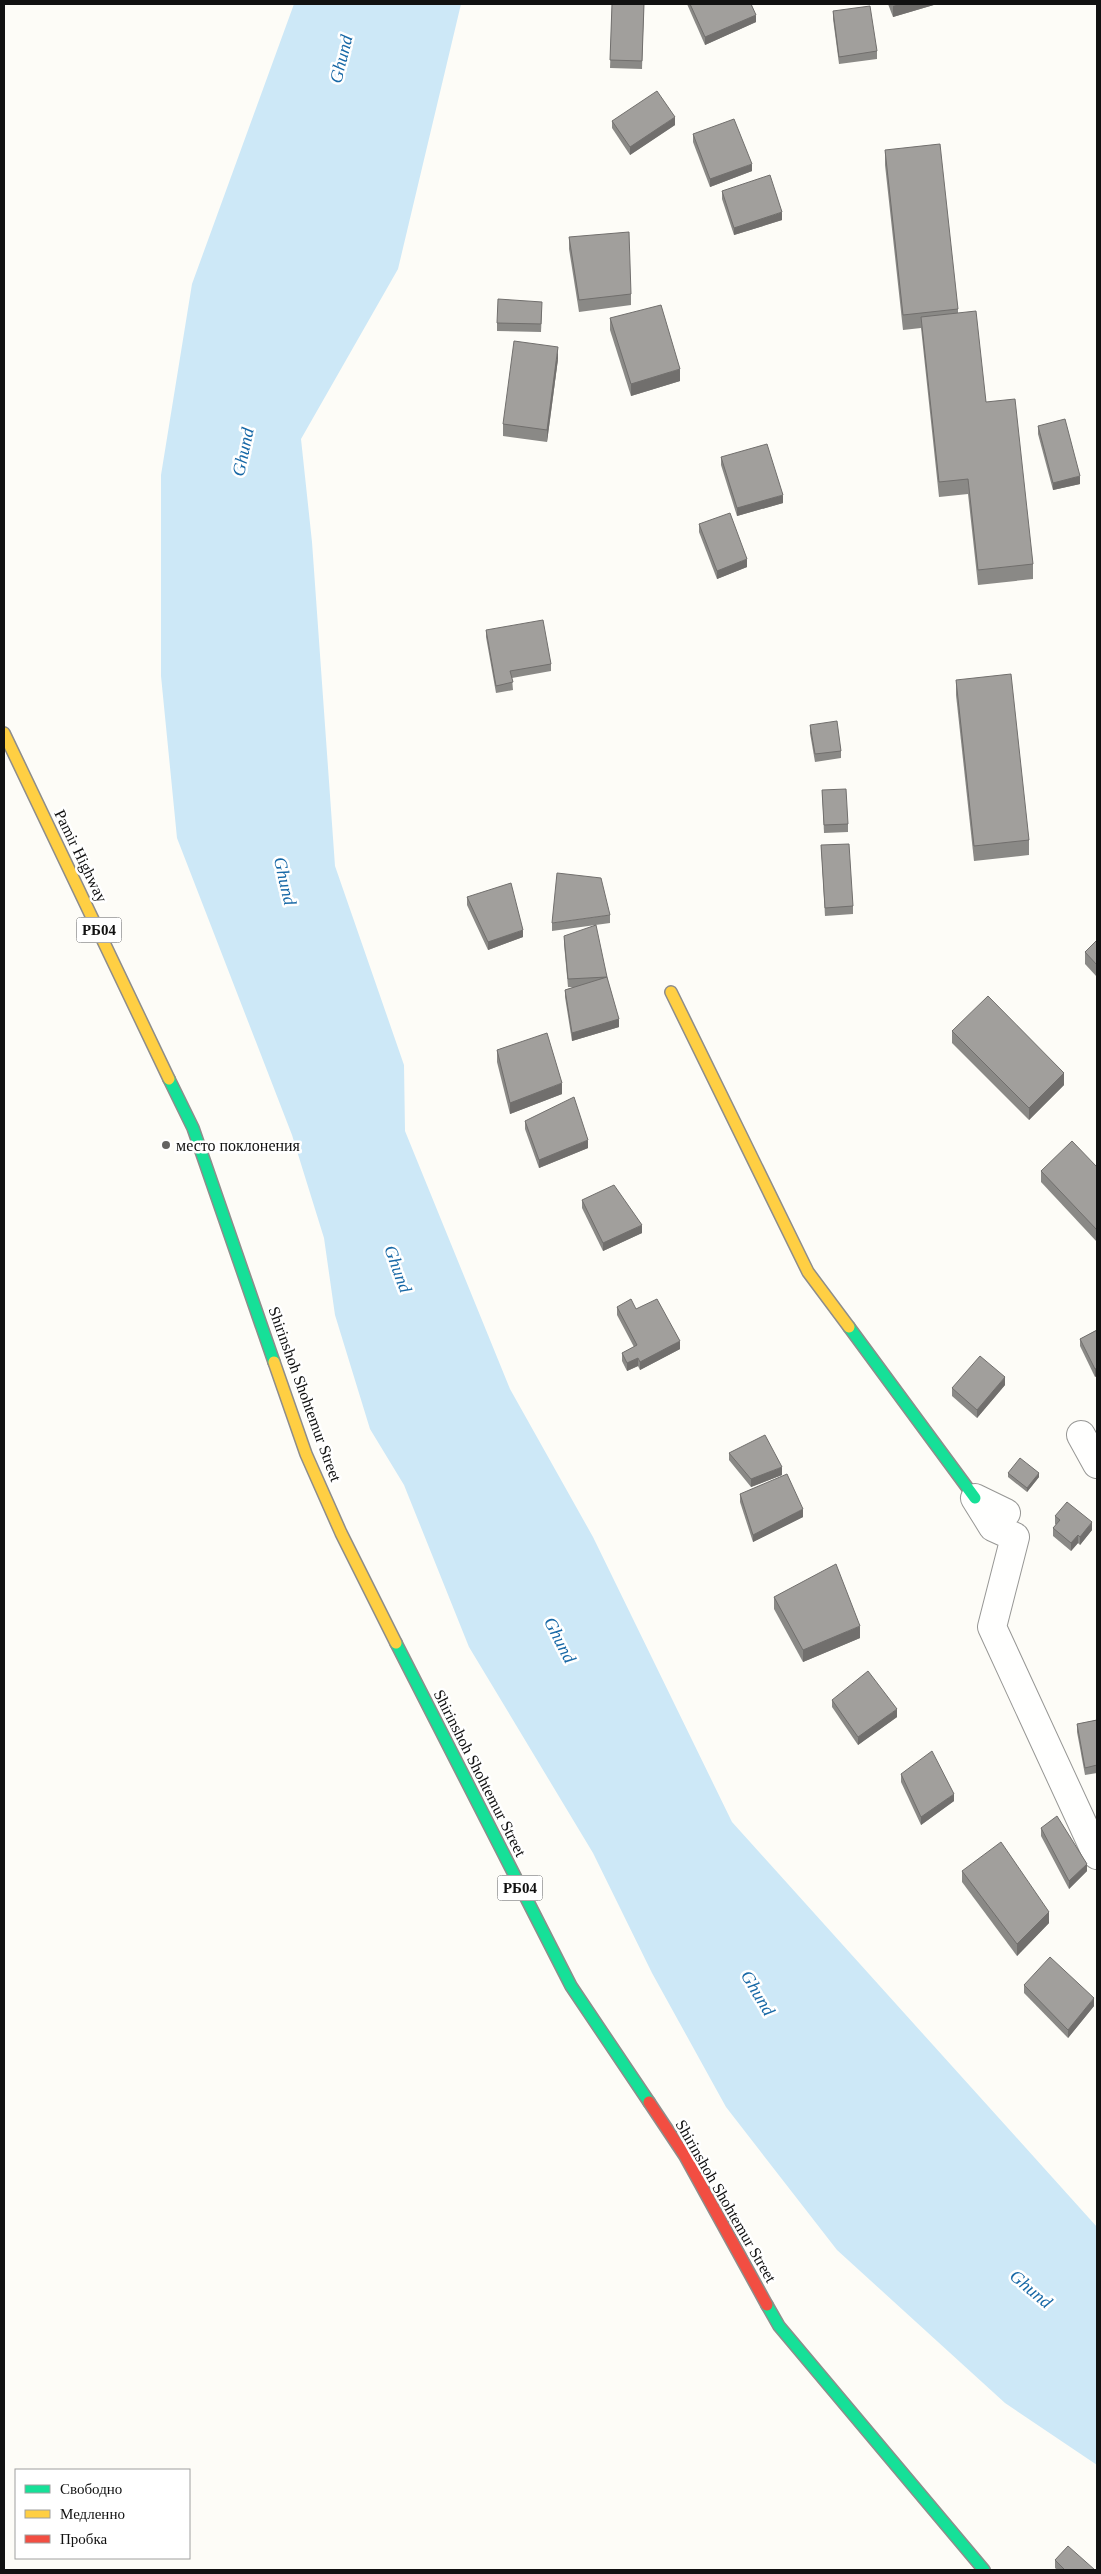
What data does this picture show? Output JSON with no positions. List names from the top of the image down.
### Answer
{
  "streets": {
    "main road": ["Pamir Highway", "РБ04", "Shirinshoh Shohtemur Street"]
  },
  "crossings": [
    ["Pamir Highway", "Shirinshoh Shohtemur Street"]
  ],
  "water": ["Ghund"],
  "places": ["место поклонения"],
  "legend": ["Свободно", "Медленно", "Пробка"]
}
